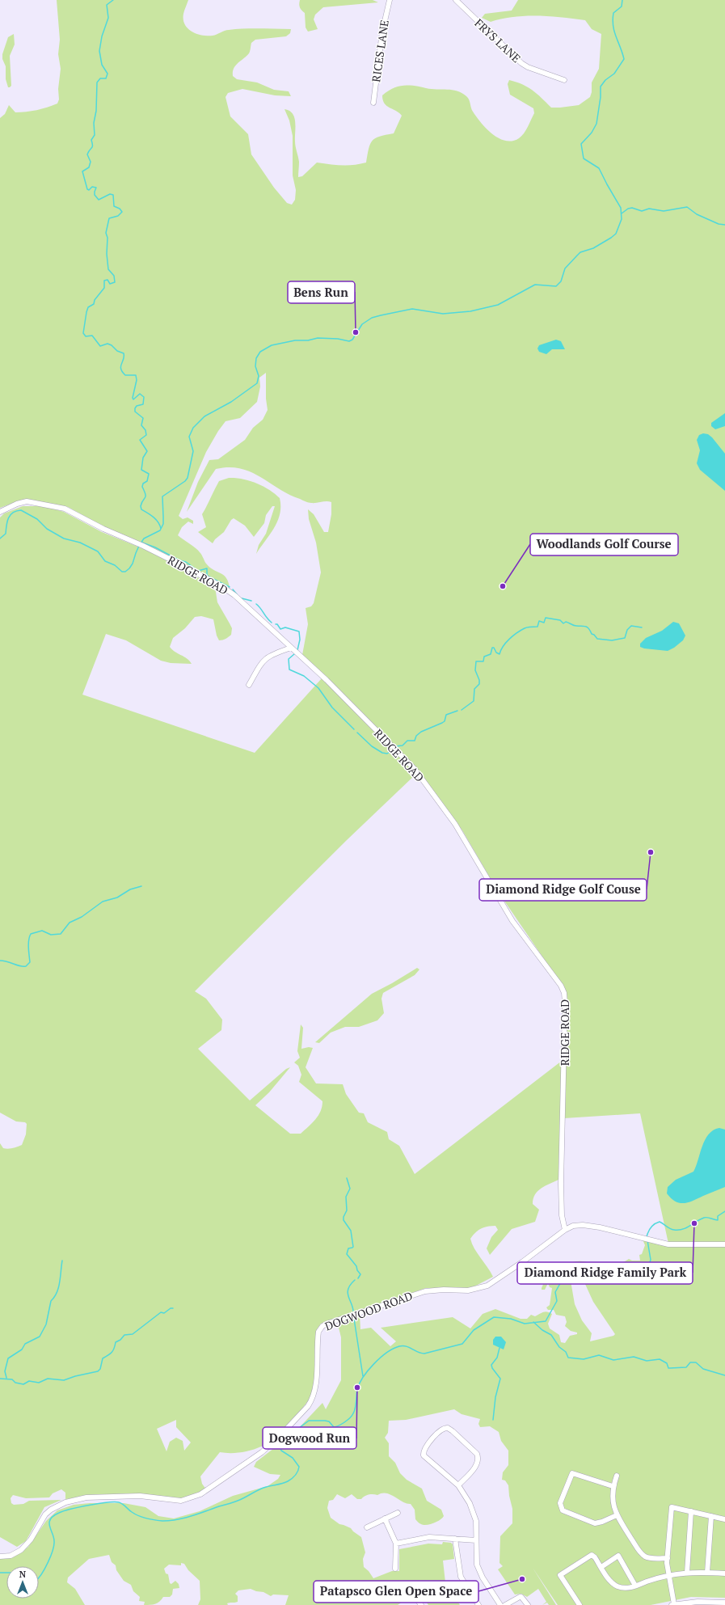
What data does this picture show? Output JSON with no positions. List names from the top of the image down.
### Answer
{
  "streets": {
    "street": [
      "FRYS LANE",
      "RICES LANE",
      "RIDGE ROAD",
      "DOGWOOD ROAD"
    ]
  },
  "crossings": [
    ["RIDGE ROAD", "DOGWOOD ROAD"]
  ],
  "places": [
    "Bens Run",
    "Woodlands Golf Course",
    "Diamond Ridge Golf Couse",
    "Diamond Ridge Family Park",
    "Dogwood Run",
    "Patapsco Glen Open Space"
  ],
  "north": "top"
}
